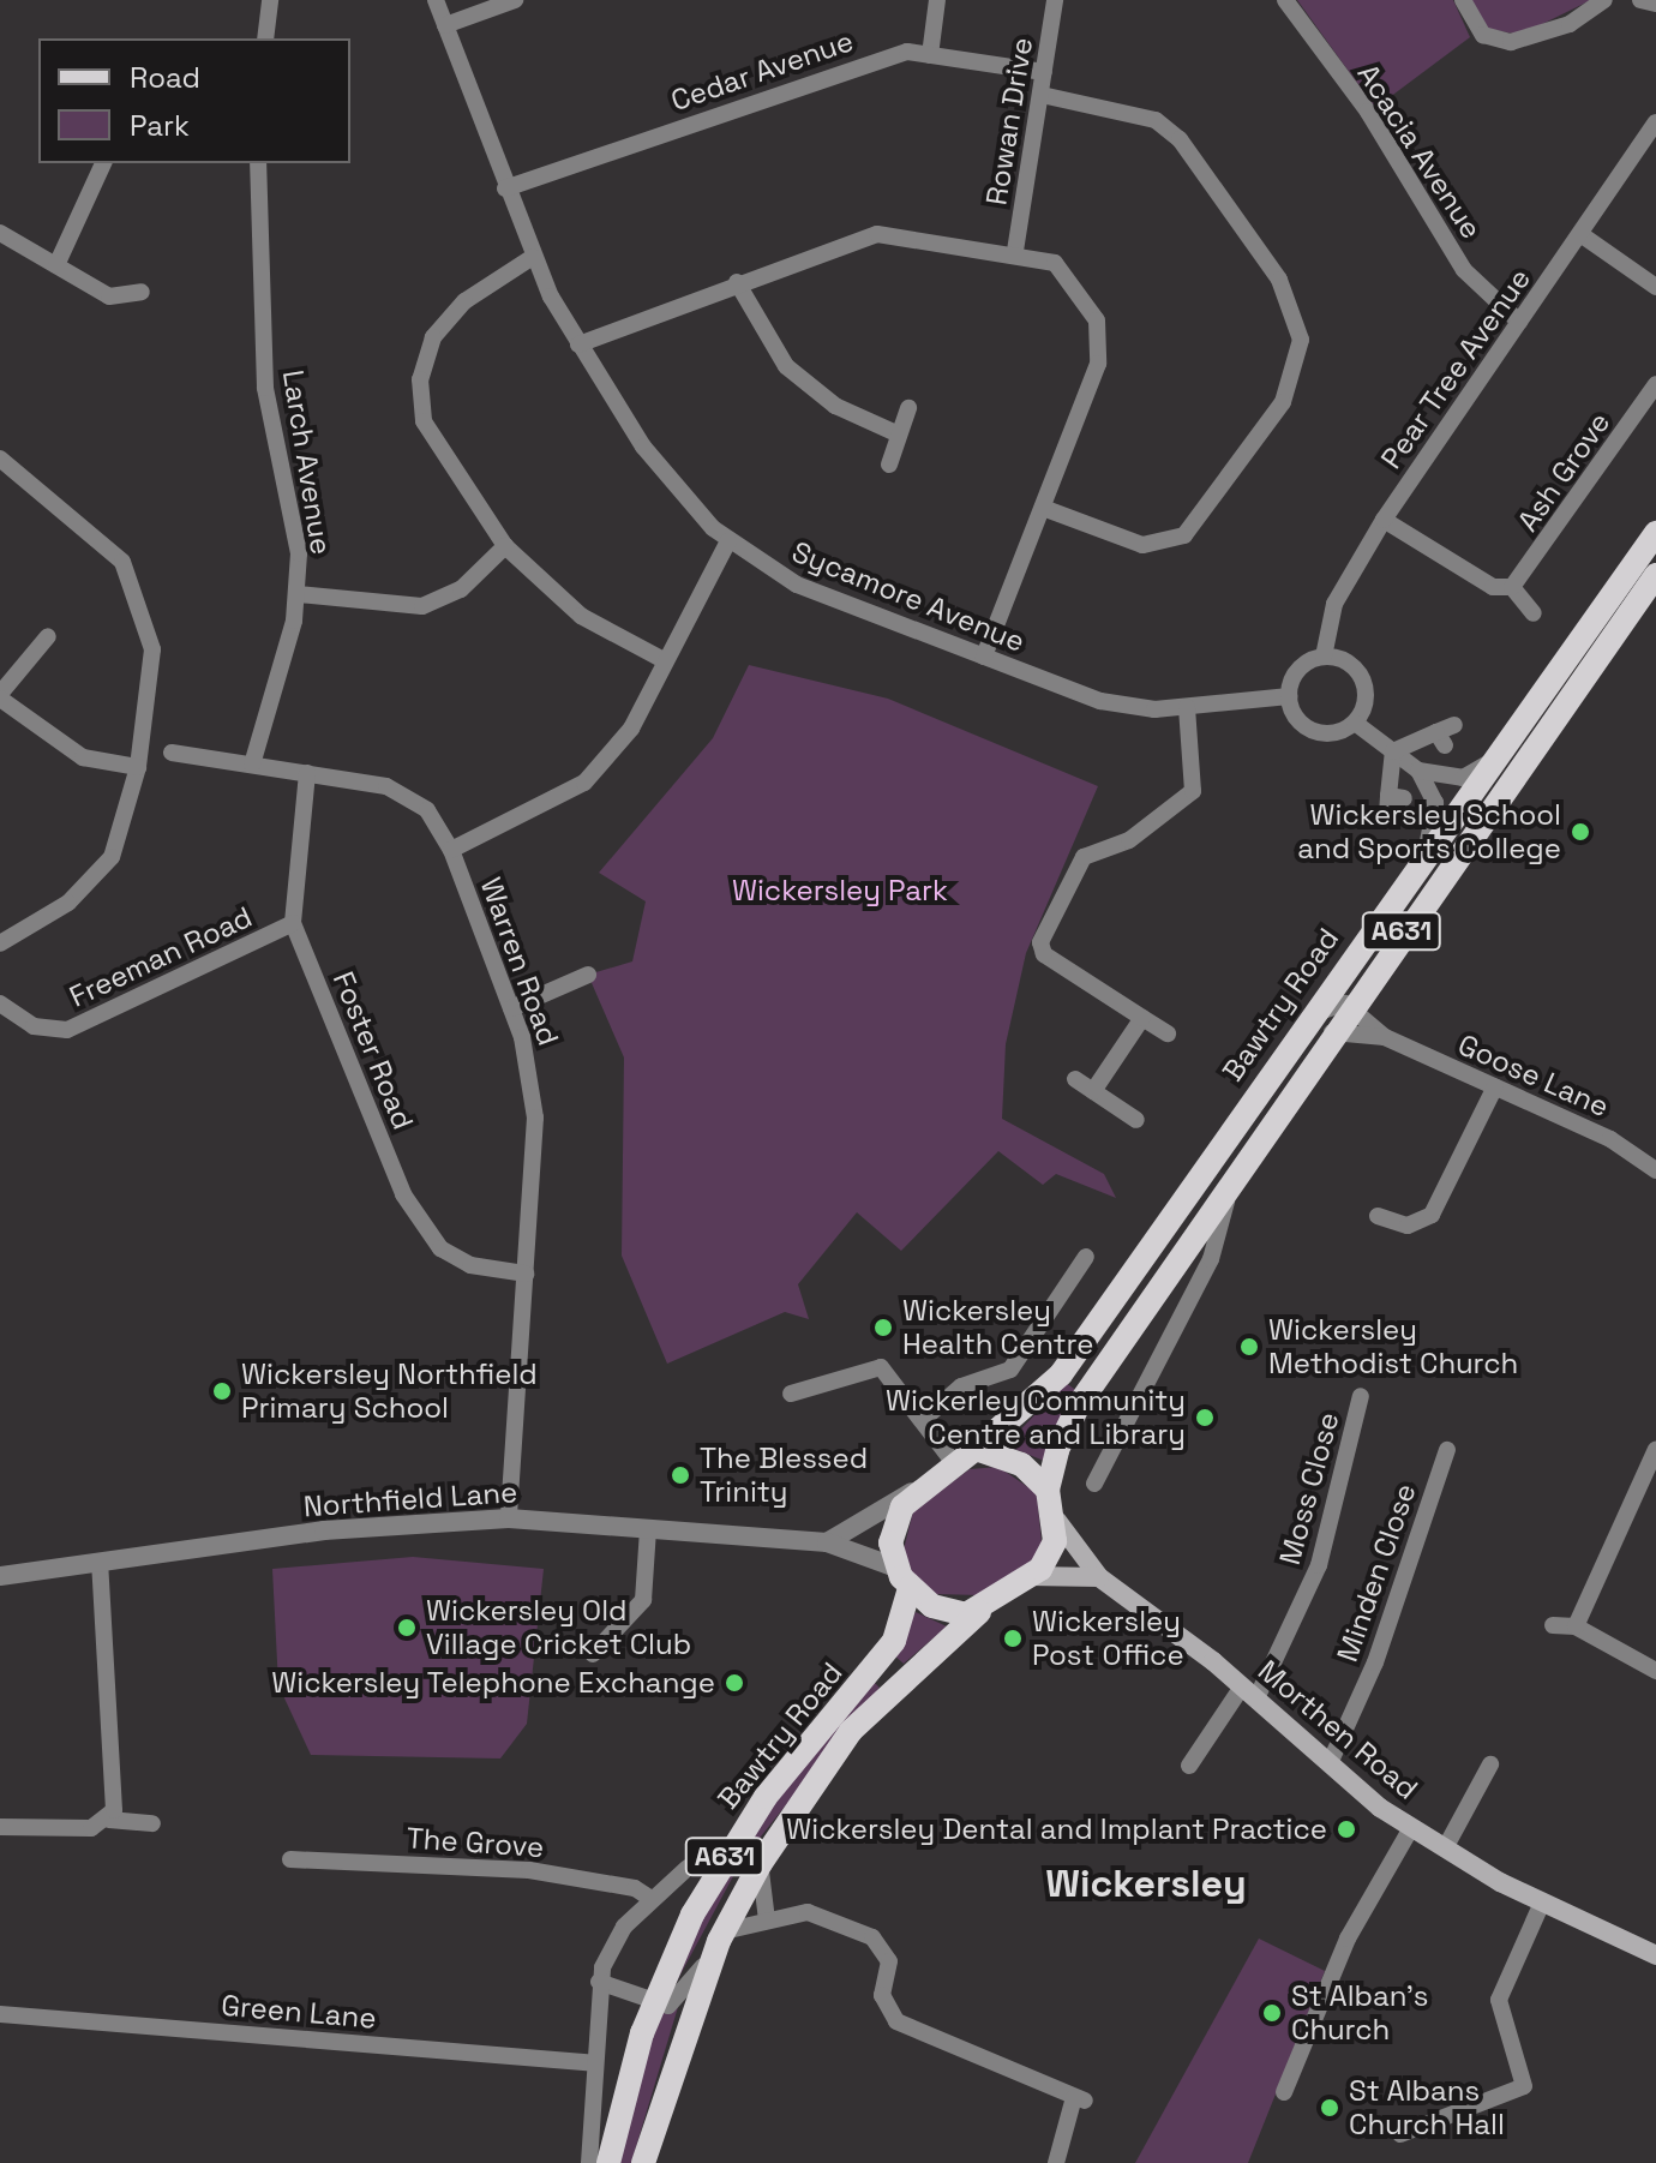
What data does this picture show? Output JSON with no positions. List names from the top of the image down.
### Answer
{
  "streets": {
    "main road": ["A631", "Bawtry Road", "Morthen Road"],
    "street": [
      "Cedar Avenue",
      "Rowan Drive",
      "Acacia Avenue",
      "Pear Tree Avenue",
      "Larch Avenue",
      "Ash Grove",
      "Sycamore Avenue",
      "Freeman Road",
      "Warren Road",
      "Foster Road",
      "Goose Lane",
      "Moss Close",
      "Northfield Lane",
      "Minden Close",
      "The Grove",
      "Green Lane"
    ]
  },
  "crossings": [
    ["Cedar Avenue", "Rowan Drive"],
    ["Cedar Avenue", "Sycamore Avenue"],
    ["Acacia Avenue", "Pear Tree Avenue"],
    ["Pear Tree Avenue", "Sycamore Avenue"],
    ["Larch Avenue", "Warren Road"],
    ["A631", "Bawtry Road"],
    ["A631", "Northfield Lane"],
    ["A631", "Morthen Road"],
    ["Freeman Road", "Foster Road"],
    ["Warren Road", "Foster Road"],
    ["Warren Road", "Northfield Lane"],
    ["Bawtry Road", "Goose Lane"],
    ["Bawtry Road", "Northfield Lane"],
    ["Bawtry Road", "Morthen Road"],
    ["Moss Close", "Morthen Road"],
    ["Northfield Lane", "Morthen Road"],
    ["Minden Close", "Morthen Road"]
  ],
  "districts": ["Wickersley"],
  "parks": ["Wickersley Park"],
  "places": [
    "Wickersley School and Sports College",
    "Wickersley Health Centre",
    "Wickersley Methodist Church",
    "Wickersley Northfield Primary School",
    "Wickerley Community Centre and Library",
    "The Blessed Trinity",
    "Wickersley Old Village Cricket Club",
    "Wickersley Post Office",
    "Wickersley Telephone Exchange",
    "Wickersley Dental and Implant Practice",
    "St Alban's Church",
    "St Albans Church Hall"
  ],
  "legend": ["Road", "Park"]
}
